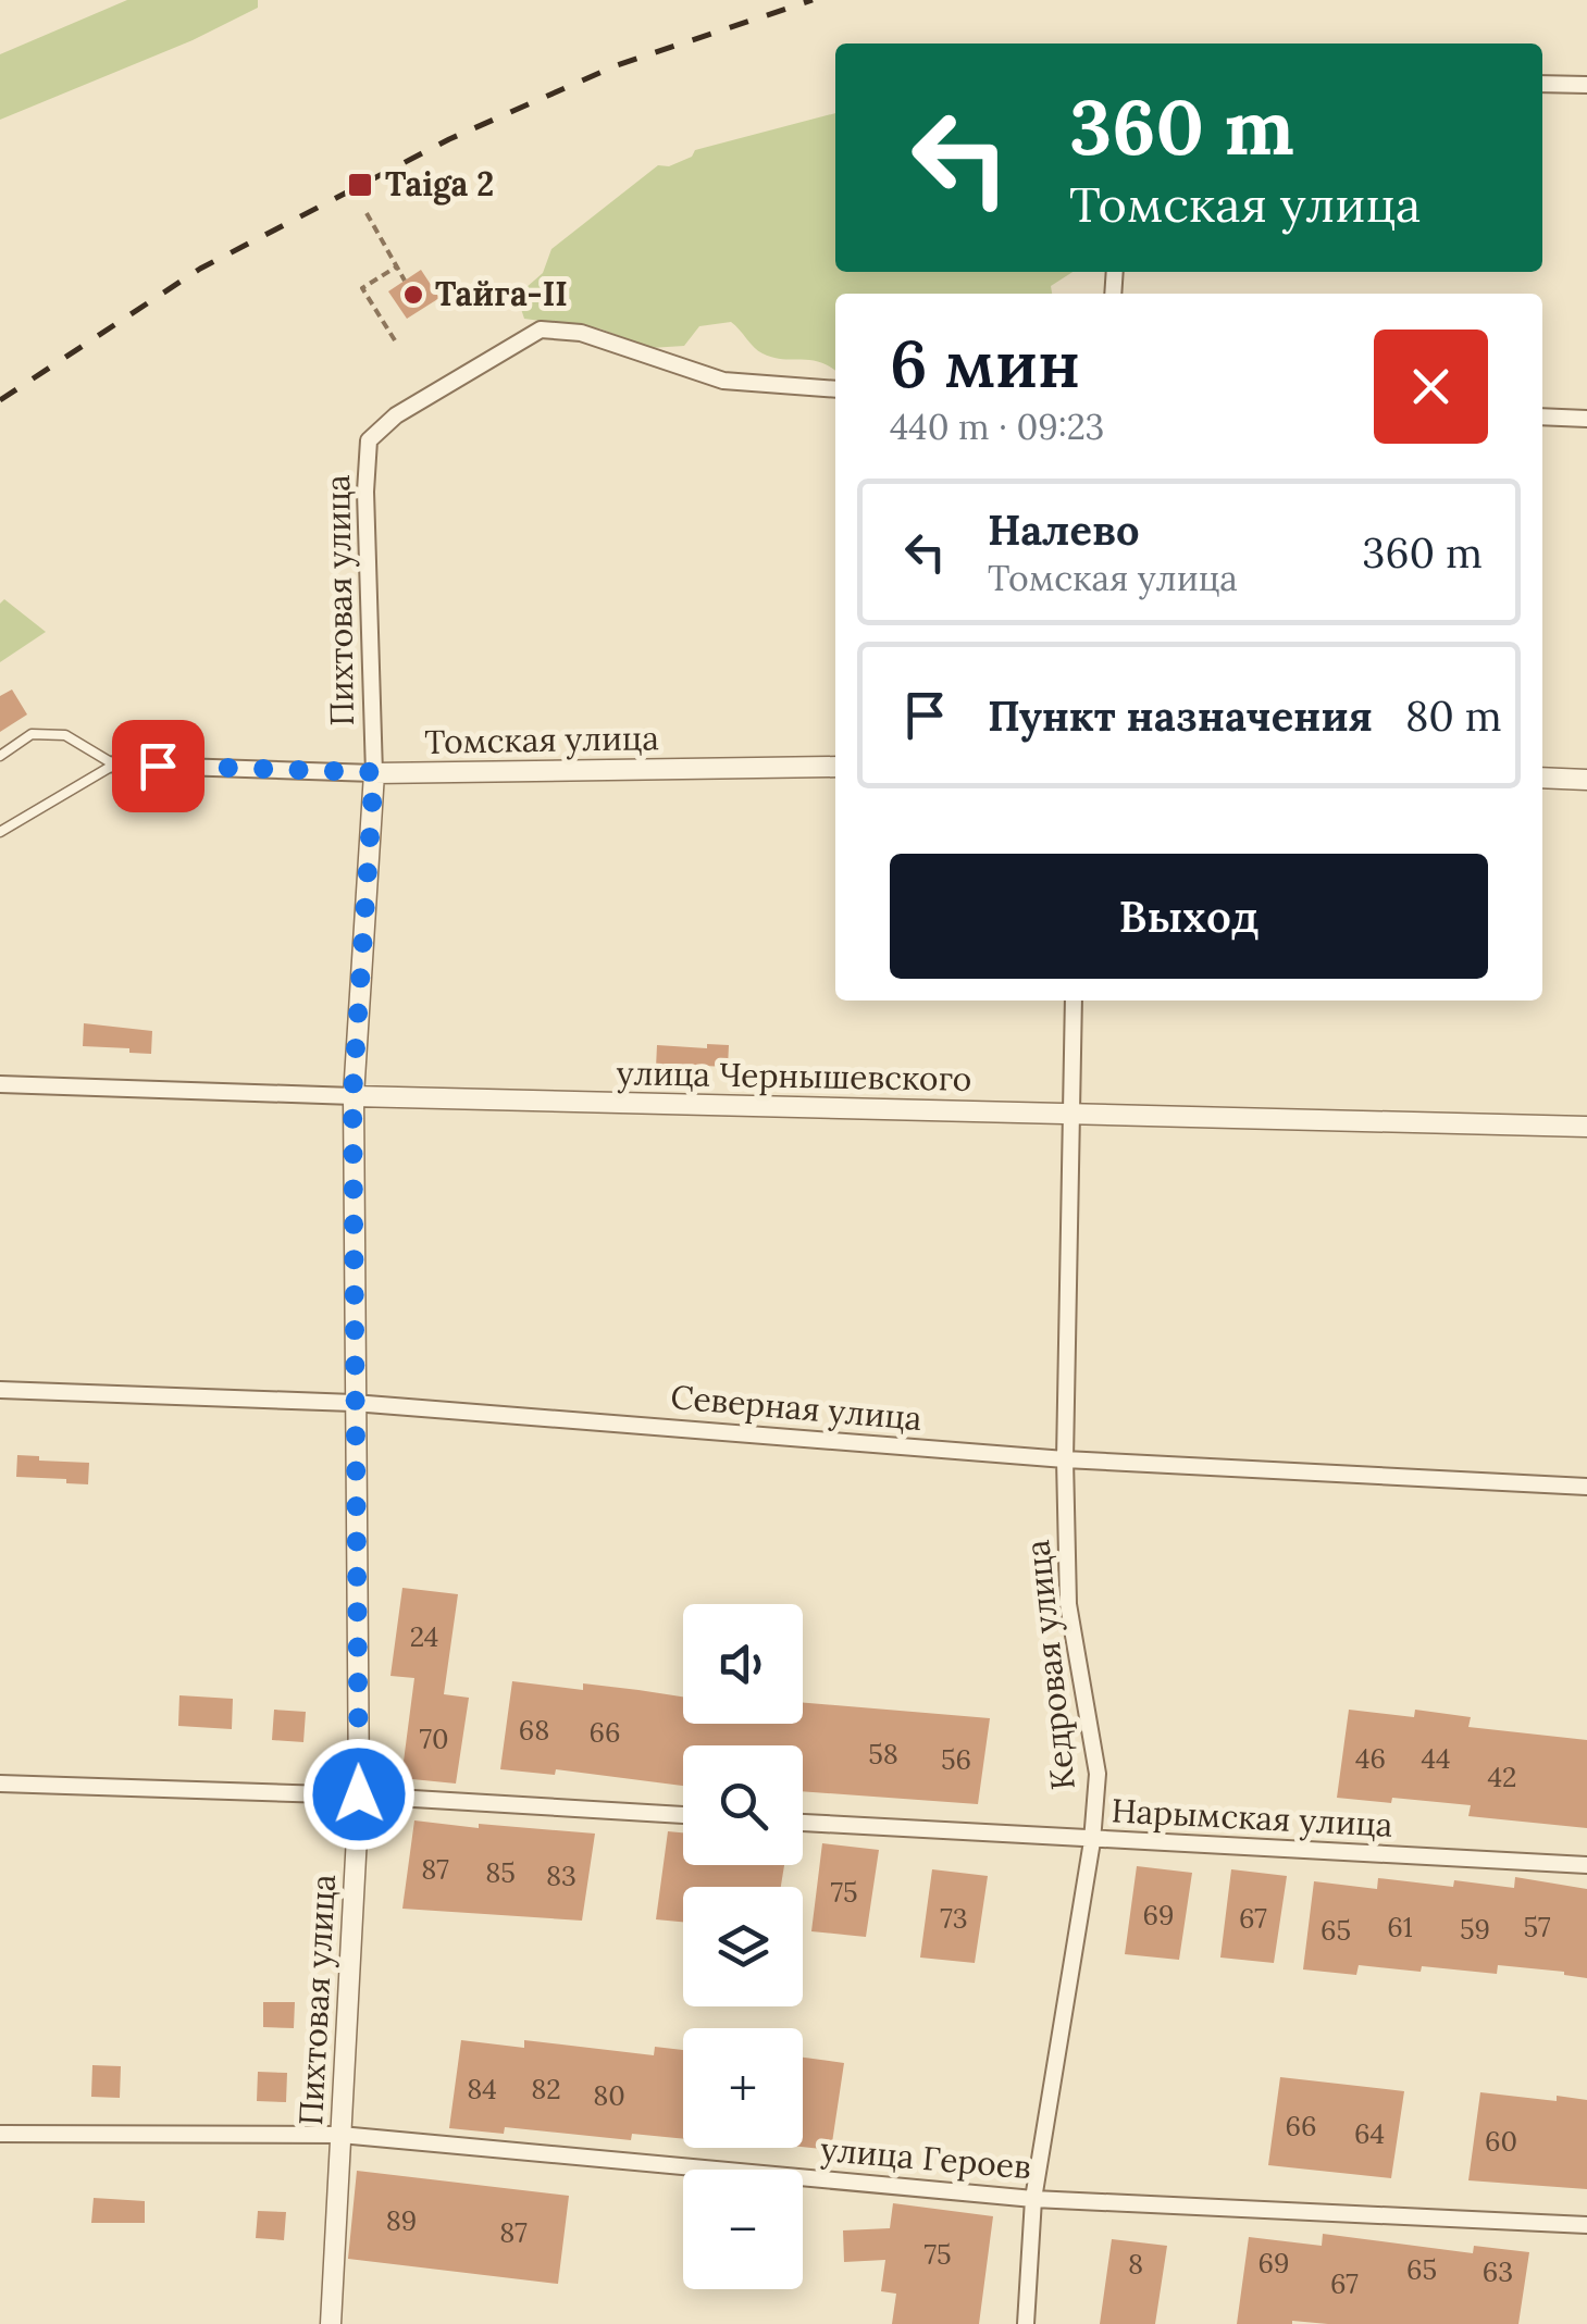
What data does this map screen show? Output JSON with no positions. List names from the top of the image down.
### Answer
{
  "streets": {
    "street": [
      "Пихтовая улица",
      "Томская улица",
      "улица Чернышевского",
      "Северная улица",
      "Кедровая улица",
      "Нарымская улица",
      "улица Героев"
    ]
  },
  "crossings": [
    ["Пихтовая улица", "Томская улица"],
    ["Пихтовая улица", "улица Чернышевского"],
    ["Пихтовая улица", "Северная улица"],
    ["Пихтовая улица", "улица Героев"],
    ["улица Чернышевского", "Кедровая улица"],
    ["Северная улица", "Кедровая улица"],
    ["Кедровая улица", "Нарымская улица"],
    ["Кедровая улица", "улица Героев"]
  ],
  "places": {
    "transit": ["Taiga 2"],
    "other": ["Тайга-II"]
  },
  "house_numbers": [
    "24",
    "68",
    "66",
    "70",
    "58",
    "46",
    "44",
    "56",
    "42",
    "87",
    "85",
    "83",
    "75",
    "69",
    "73",
    "67",
    "61",
    "57",
    "59",
    "65",
    "84",
    "82",
    "80",
    "66",
    "64",
    "60",
    "89",
    "87",
    "75",
    "69",
    "8",
    "65",
    "63",
    "67"
  ],
  "page": {
    "turn": ["360 m", "Томская улица"],
    "heading": ["6 мин", "440 m · 09:23"],
    "list": [
      {
        "name": "Налево",
        "note": "Томская улица",
        "value": "360 m"
      },
      {
        "name": "Пункт назначения",
        "value": "80 m"
      }
    ],
    "buttons": "Выход",
    "map_buttons": ["+", "−"]
  }
}
